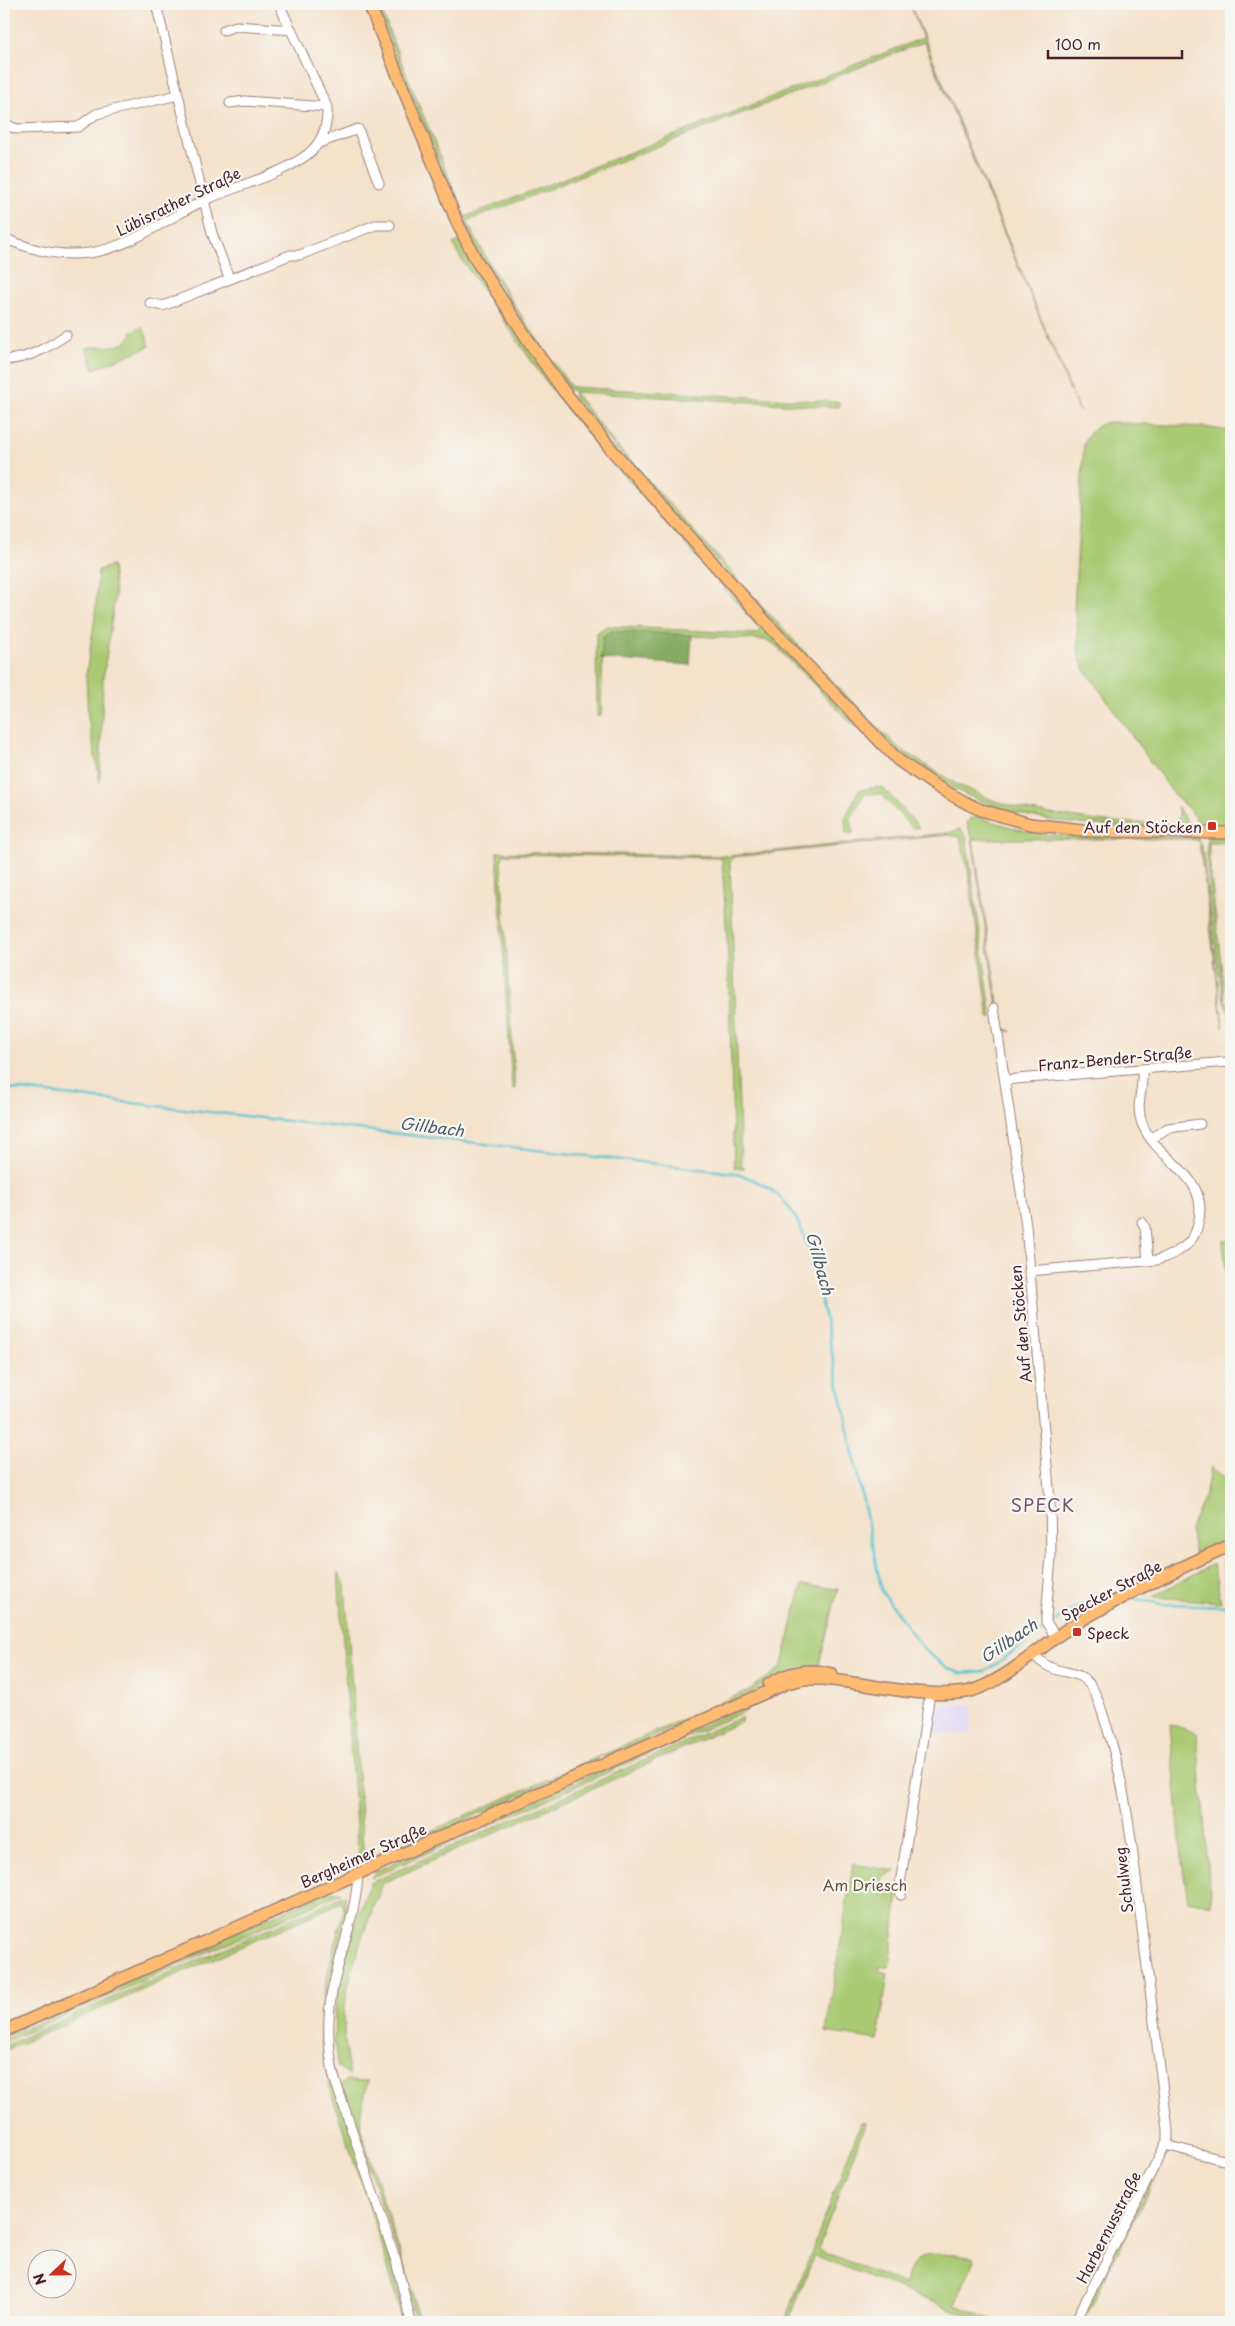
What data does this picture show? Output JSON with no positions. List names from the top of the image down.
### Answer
{
  "streets": {
    "main road": ["Specker Straße", "Bergheimer Straße"],
    "street": [
      "Lübisrather Straße",
      "Franz-Bender-Straße",
      "Auf den Stöcken",
      "Schulweg",
      "Harbernusstraße"
    ]
  },
  "crossings": [
    ["Franz-Bender-Straße", "Auf den Stöcken"],
    ["Auf den Stöcken", "Specker Straße"],
    ["Specker Straße", "Bergheimer Straße"],
    ["Specker Straße", "Schulweg"],
    ["Schulweg", "Harbernusstraße"]
  ],
  "districts": ["SPECK"],
  "water": ["Gillbach"],
  "parks": ["Am Driesch"],
  "places": {
    "transit": ["Auf den Stöcken", "Speck"]
  },
  "scale_bar": "100 m",
  "north": "left"
}
